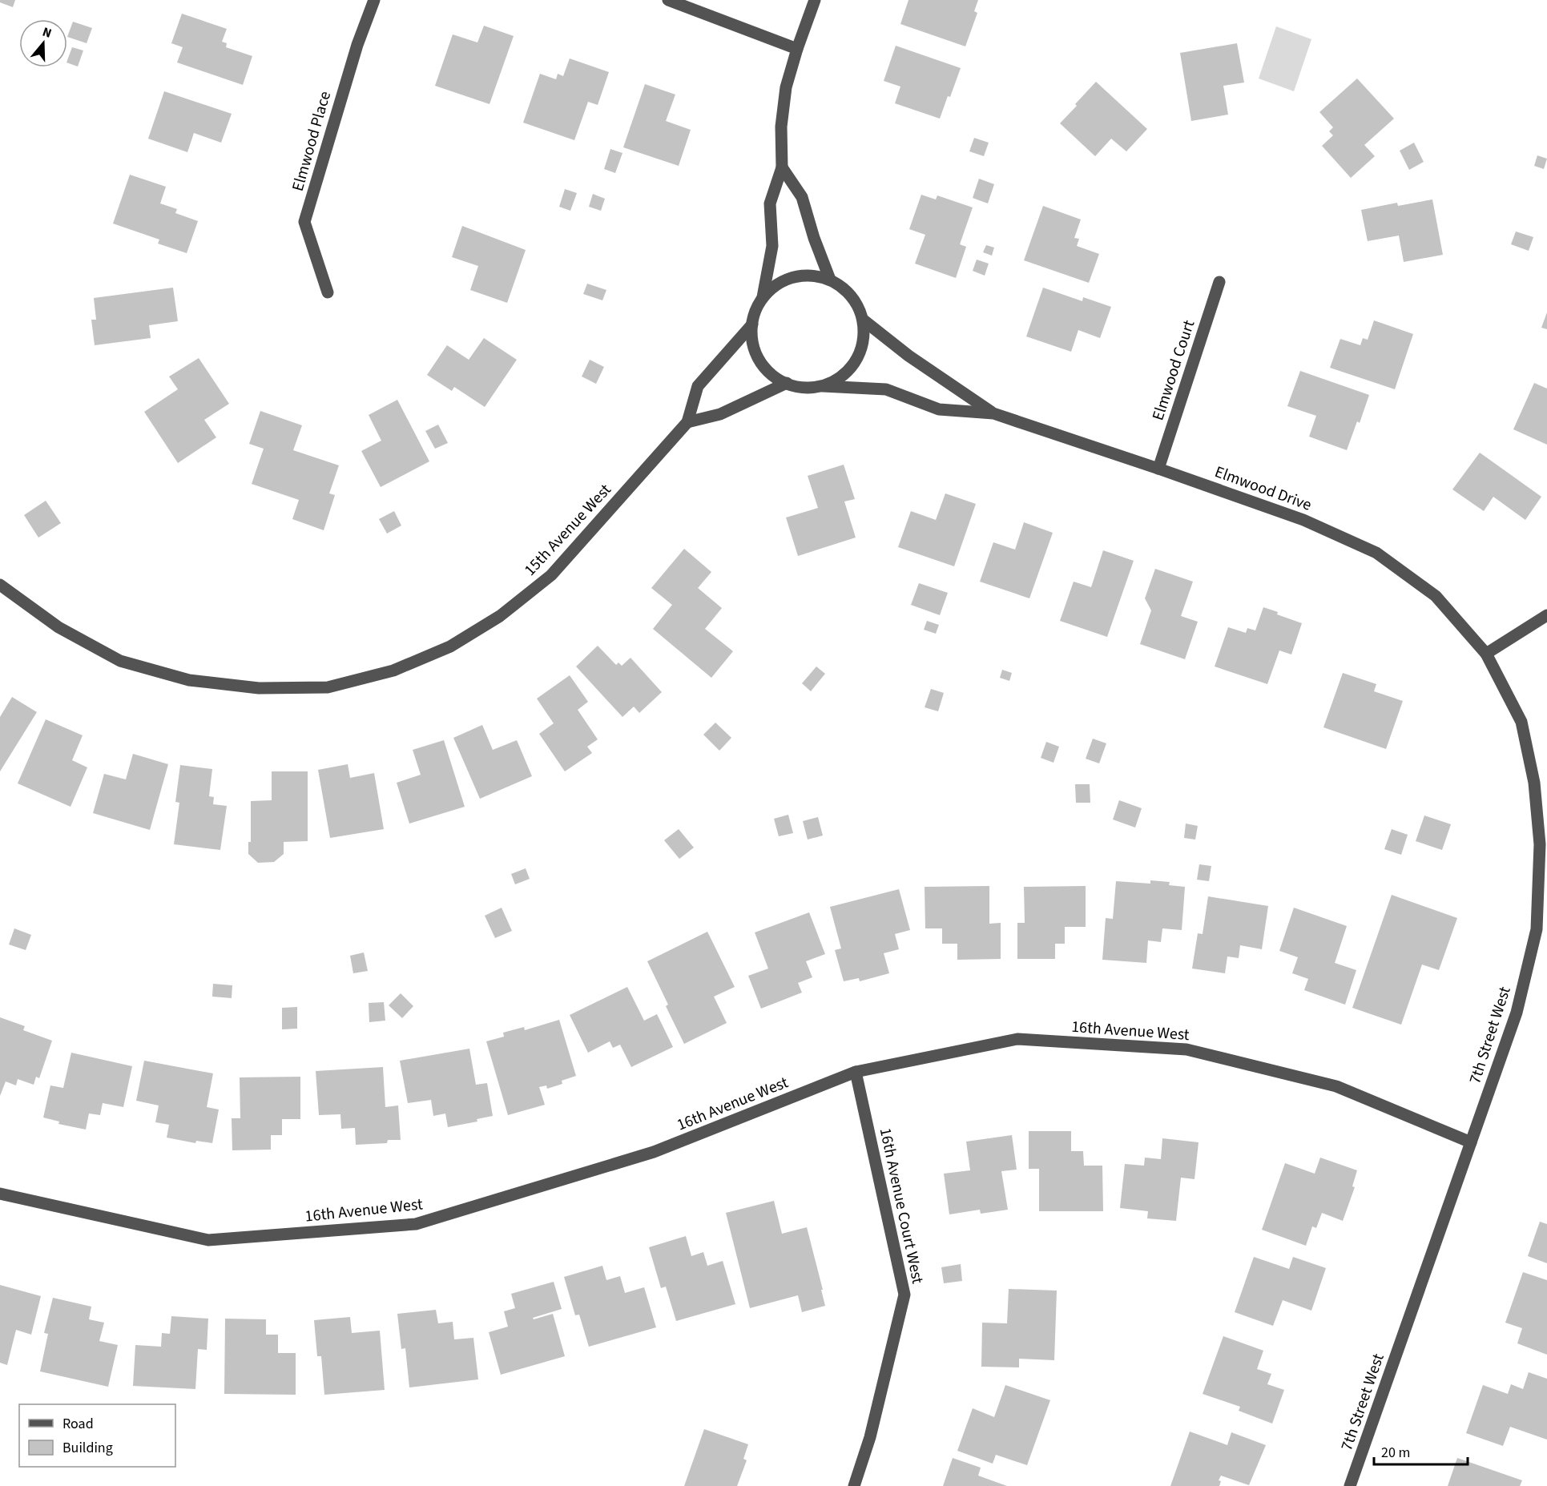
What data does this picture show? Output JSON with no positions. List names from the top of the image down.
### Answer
{
  "streets": {
    "street": [
      "Elmwood Place",
      "Elmwood Court",
      "Elmwood Drive",
      "15th Avenue West",
      "16th Avenue West",
      "7th Street West",
      "16th Avenue Court West"
    ]
  },
  "crossings": [
    ["Elmwood Court", "Elmwood Drive"],
    ["Elmwood Drive", "15th Avenue West"],
    ["Elmwood Drive", "7th Street West"],
    ["16th Avenue West", "7th Street West"],
    ["16th Avenue West", "16th Avenue Court West"]
  ],
  "legend": ["Road", "Building"],
  "scale_bar": "20 m",
  "north": "top"
}
